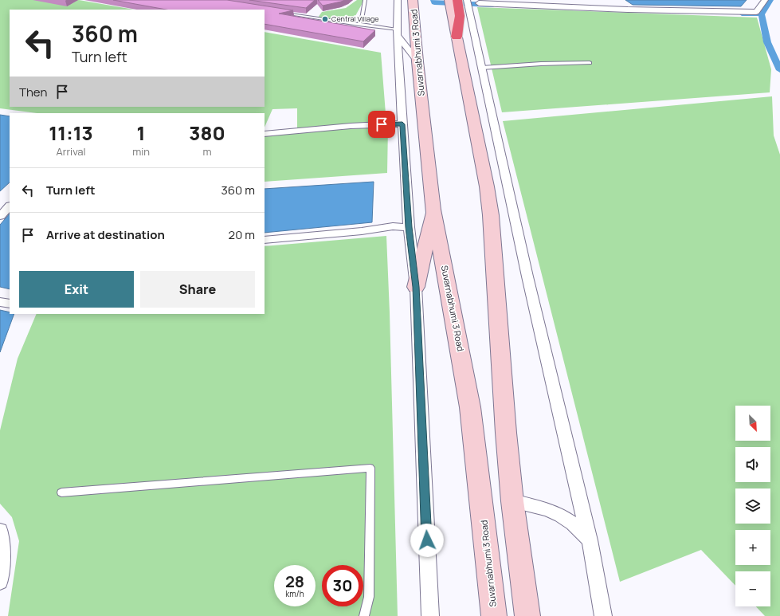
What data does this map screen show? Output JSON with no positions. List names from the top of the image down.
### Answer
{
  "streets": {
    "main road": ["Suvarnabhumi 3 Road"]
  },
  "places": ["Central Village"],
  "north": "bottom right",
  "page": {
    "turn": ["360 m", "Turn left"],
    "then": "Then",
    "eta": [
      "11:13",
      "Arrival",
      "1",
      "min",
      "380",
      "m"
    ],
    "list": [
      {
        "name": "Turn left",
        "value": "360 m"
      },
      {
        "name": "Arrive at destination",
        "value": "20 m"
      }
    ],
    "buttons": ["Exit", "Share"],
    "map_buttons": ["+", "−"],
    "speed": "28 km/h",
    "limit": "30"
  }
}
